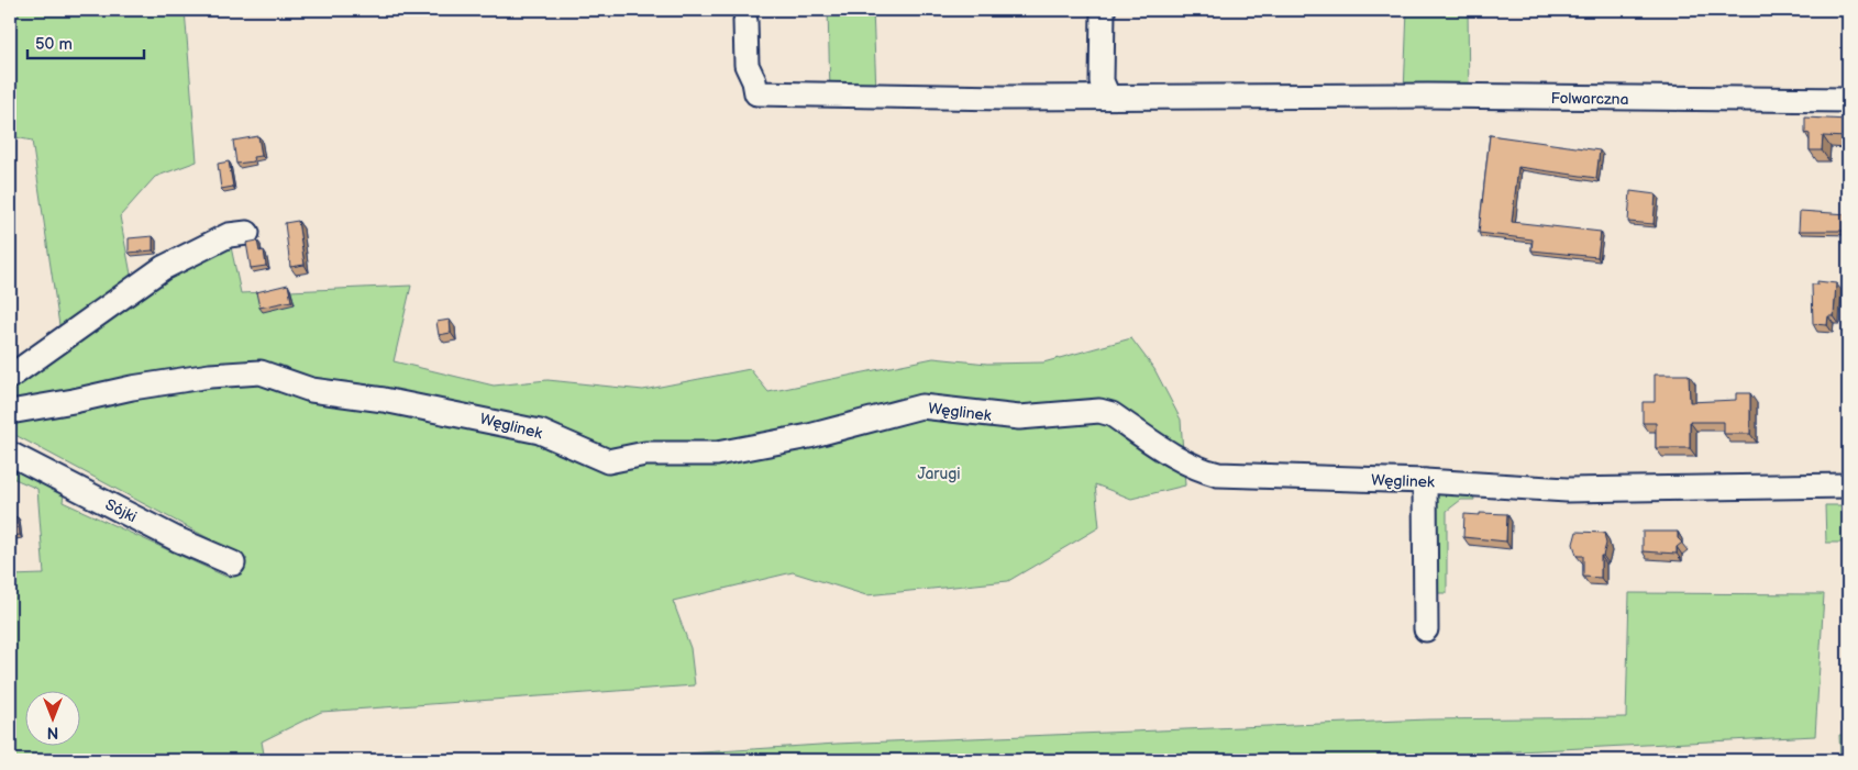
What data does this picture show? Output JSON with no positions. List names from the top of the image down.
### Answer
{
  "streets": {
    "street": ["Folwarczna", "Węglinek", "Sójki"]
  },
  "parks": ["Jarugi"],
  "scale_bar": "50 m",
  "north": "bottom"
}
